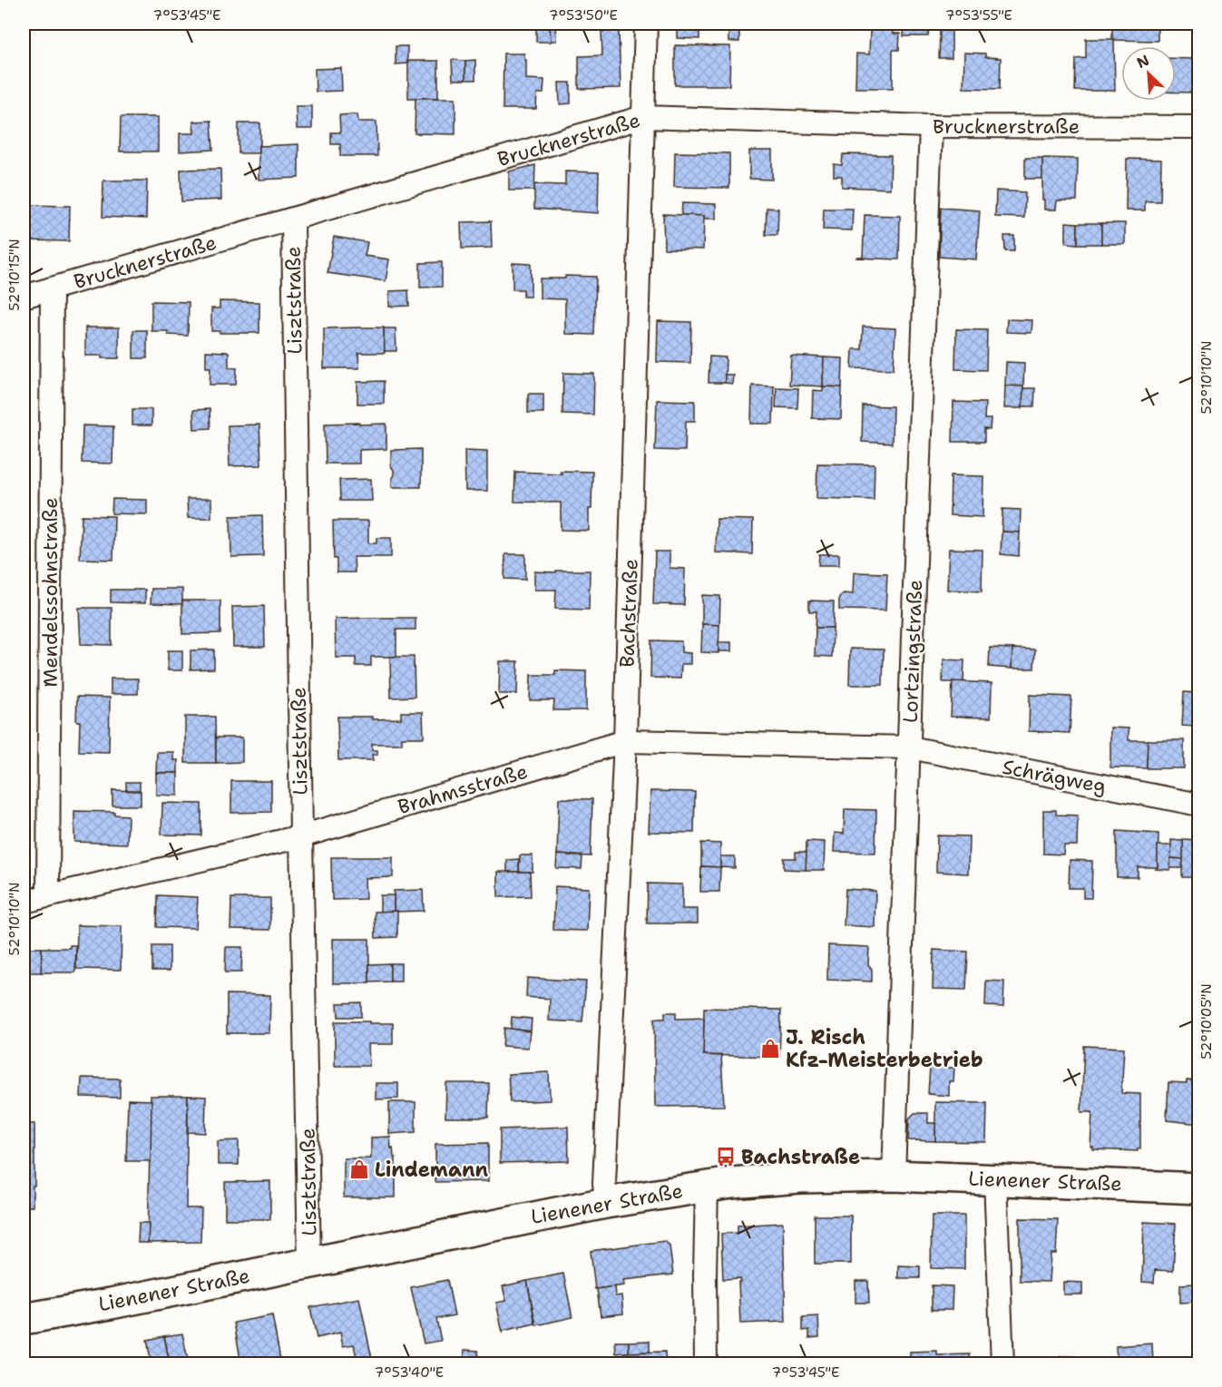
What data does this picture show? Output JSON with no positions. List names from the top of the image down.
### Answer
{
  "streets": {
    "street": [
      "Brucknerstraße",
      "Lisztstraße",
      "Mendelssohnstraße",
      "Bachstraße",
      "Lortzingstraße",
      "Schrägweg",
      "Brahmsstraße",
      "Lienener Straße"
    ]
  },
  "crossings": [
    ["Brucknerstraße", "Lisztstraße"],
    ["Brucknerstraße", "Mendelssohnstraße"],
    ["Brucknerstraße", "Bachstraße"],
    ["Brucknerstraße", "Lortzingstraße"],
    ["Lisztstraße", "Brahmsstraße"],
    ["Lisztstraße", "Lienener Straße"],
    ["Mendelssohnstraße", "Brahmsstraße"],
    ["Bachstraße", "Brahmsstraße"],
    ["Bachstraße", "Lienener Straße"],
    ["Lortzingstraße", "Schrägweg"],
    ["Lortzingstraße", "Brahmsstraße"],
    ["Lortzingstraße", "Lienener Straße"],
    ["Schrägweg", "Brahmsstraße"]
  ],
  "places": {
    "shop": ["J. Risch Kfz-Meisterbetrieb", "Lindemann"],
    "bus stop": ["Bachstraße"]
  },
  "north": "top left",
  "coordinates": [
    "7°53'45\"E",
    "7°53'50\"E",
    "7°53'55\"E",
    "52°10'15\"N",
    "52°10'10\"N",
    "52°10'05\"N",
    "7°53'40\"E"
  ]
}
